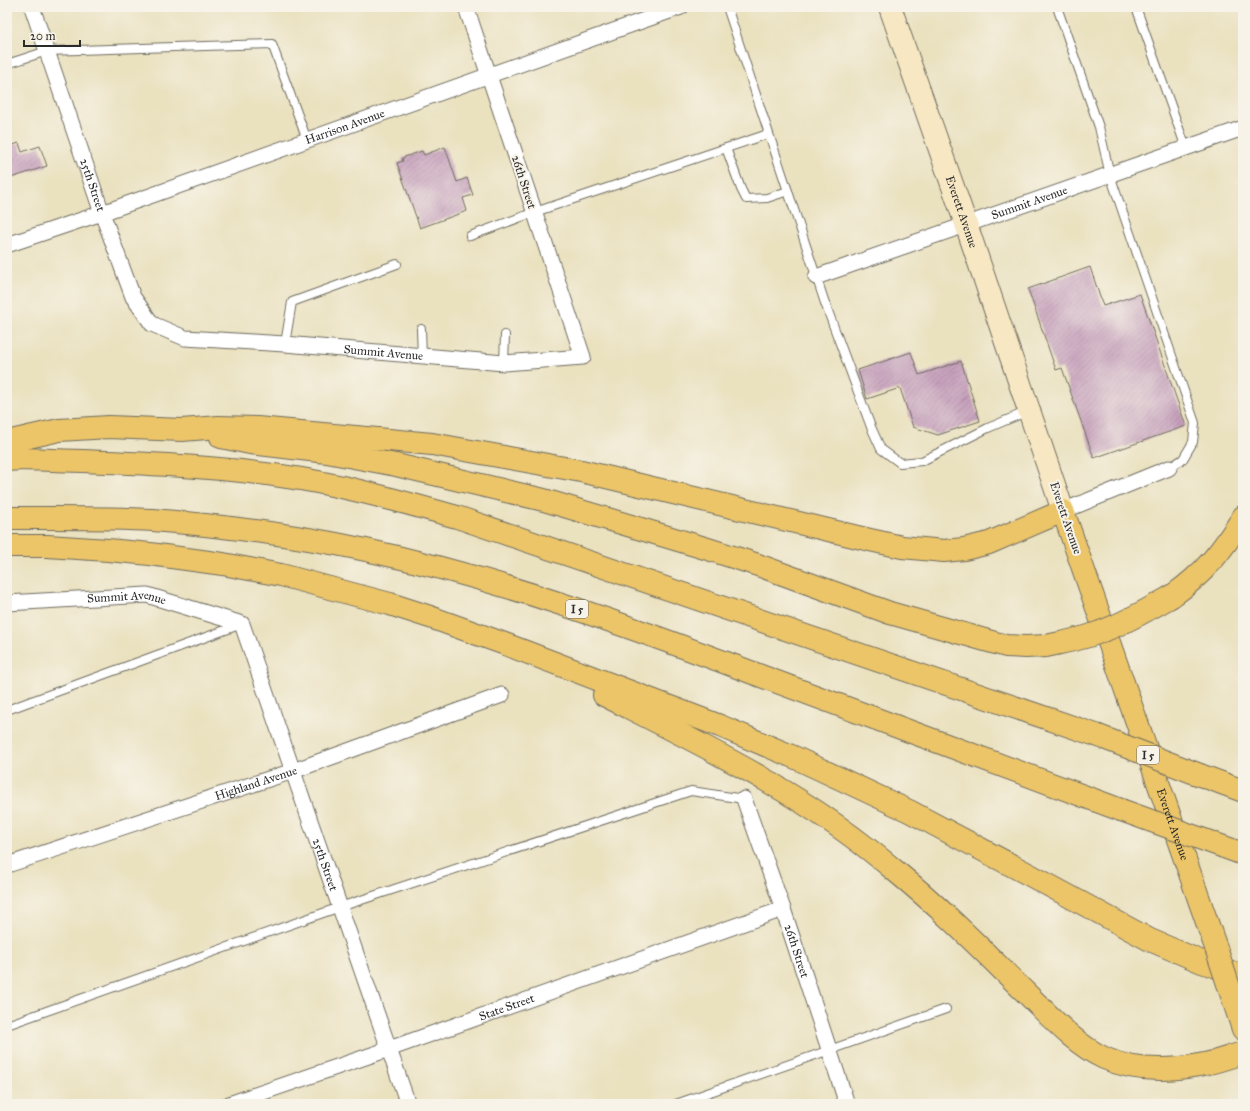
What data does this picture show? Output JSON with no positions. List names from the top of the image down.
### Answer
{
  "streets": {
    "main road": ["Everett Avenue", "I 5"],
    "street": [
      "Harrison Avenue",
      "26th Street",
      "25th Street",
      "Summit Avenue",
      "Highland Avenue",
      "State Street"
    ]
  },
  "crossings": [
    ["Harrison Avenue", "26th Street"],
    ["Harrison Avenue", "25th Street"],
    ["26th Street", "Summit Avenue"],
    ["26th Street", "State Street"],
    ["25th Street", "Summit Avenue"],
    ["25th Street", "Highland Avenue"],
    ["25th Street", "State Street"],
    ["Summit Avenue", "Everett Avenue"]
  ],
  "scale_bar": "20 m"
}
